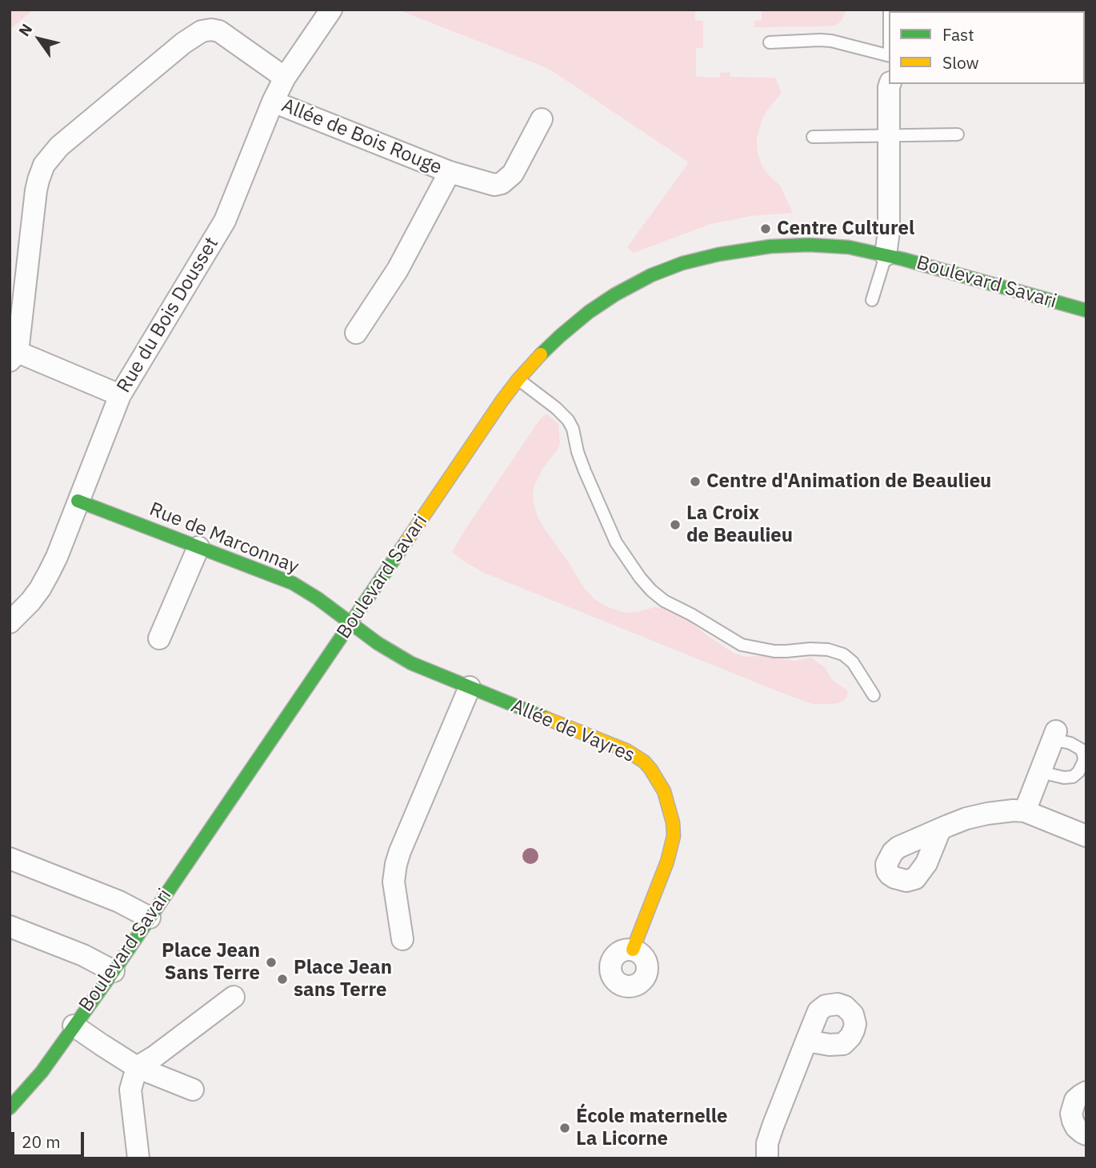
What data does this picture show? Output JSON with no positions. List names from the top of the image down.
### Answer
{
  "streets": {
    "street": [
      "Allée de Bois Rouge",
      "Boulevard Savari",
      "Rue du Bois Dousset",
      "Rue de Marconnay",
      "Allée de Vayres"
    ]
  },
  "crossings": [
    ["Allée de Bois Rouge", "Rue du Bois Dousset"],
    ["Boulevard Savari", "Rue de Marconnay"],
    ["Boulevard Savari", "Allée de Vayres"],
    ["Rue du Bois Dousset", "Rue de Marconnay"],
    ["Rue de Marconnay", "Allée de Vayres"]
  ],
  "places": [
    "Centre Culturel",
    "Centre d'Animation de Beaulieu",
    "La Croix de Beaulieu",
    "Place Jean Sans Terre",
    "Place Jean sans Terre",
    "École maternelle La Licorne"
  ],
  "legend": ["Fast", "Slow"],
  "scale_bar": "20 m",
  "north": "top left"
}
